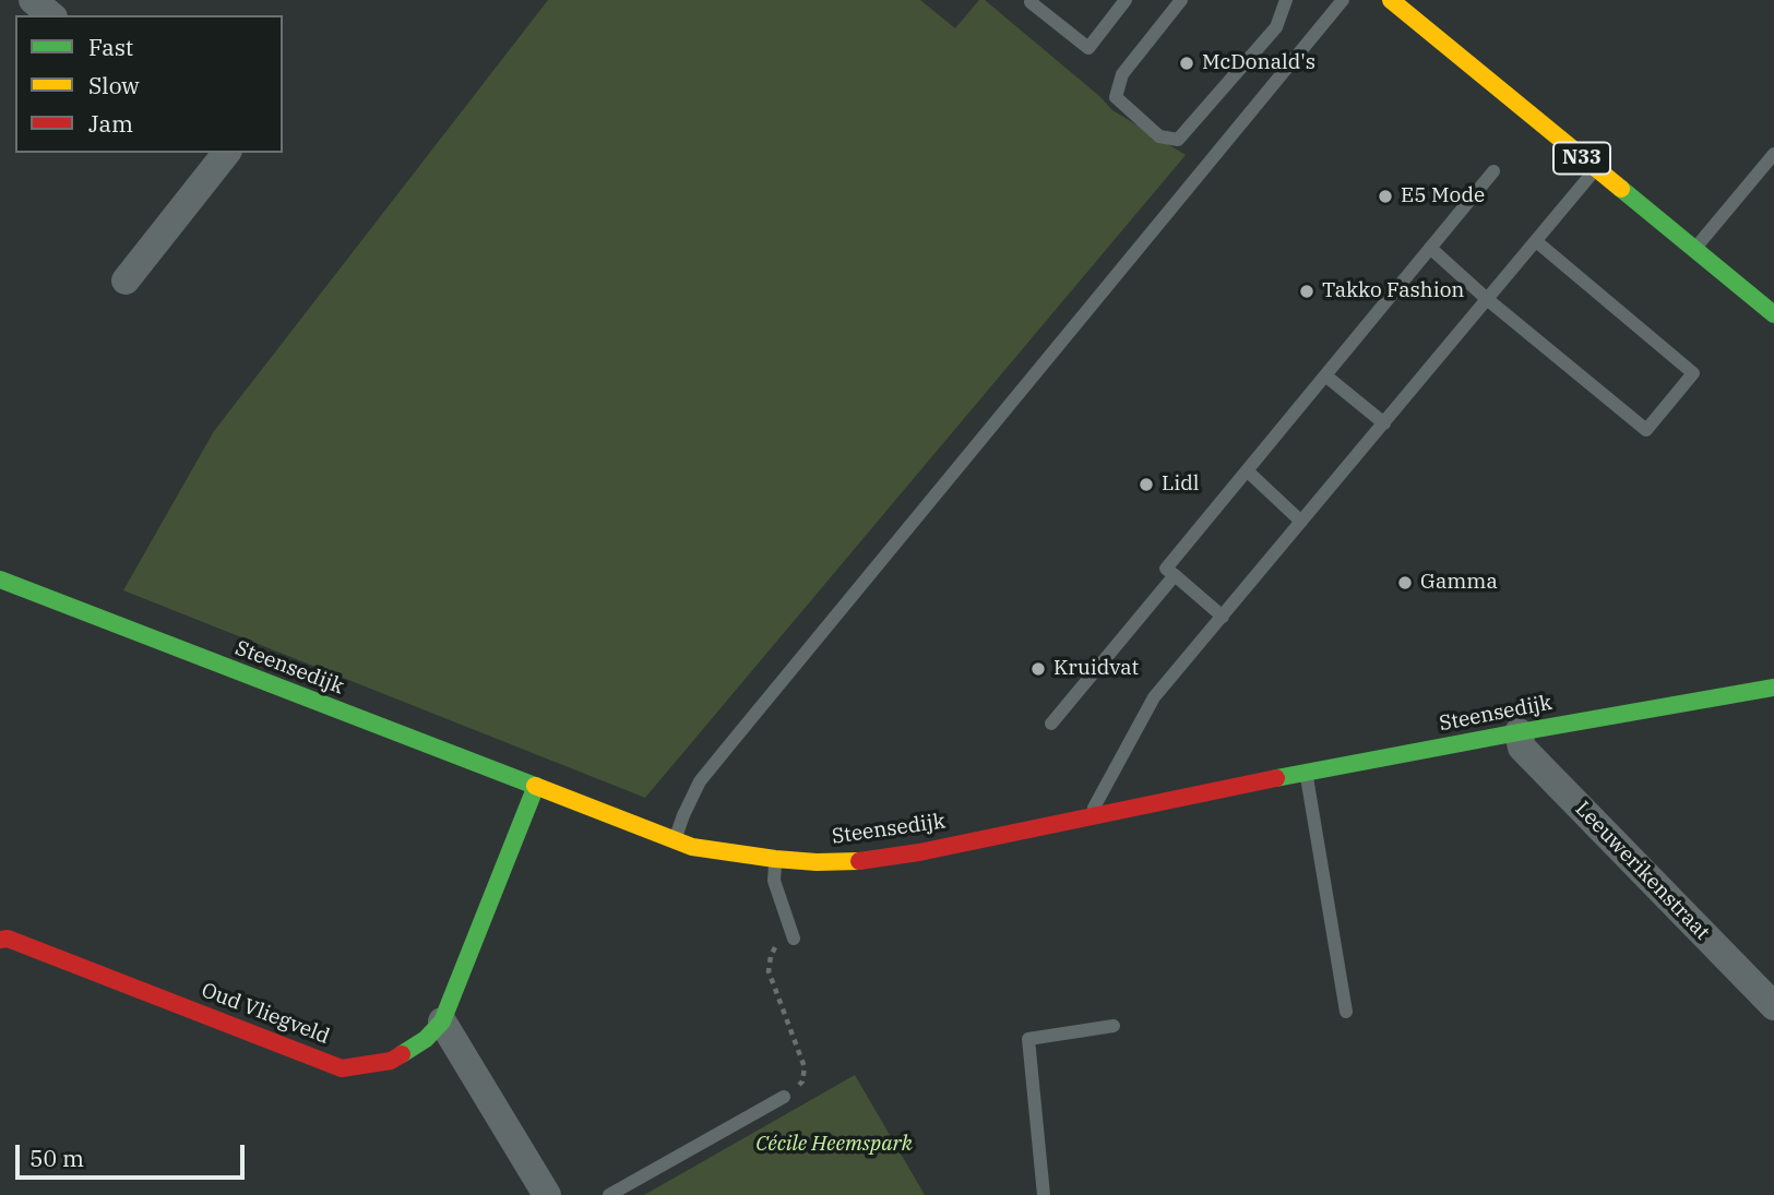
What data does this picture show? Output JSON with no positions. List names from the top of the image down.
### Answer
{
  "streets": {
    "street": [
      "N33",
      "Steensedijk",
      "Leeuwerikenstraat",
      "Oud Vliegveld"
    ]
  },
  "crossings": [
    ["Steensedijk", "Leeuwerikenstraat"],
    ["Steensedijk", "Oud Vliegveld"]
  ],
  "parks": ["Cécile Heemspark"],
  "places": [
    "McDonald's",
    "E5 Mode",
    "Takko Fashion",
    "Lidl",
    "Gamma",
    "Kruidvat"
  ],
  "legend": ["Fast", "Slow", "Jam"],
  "scale_bar": "50 m"
}
